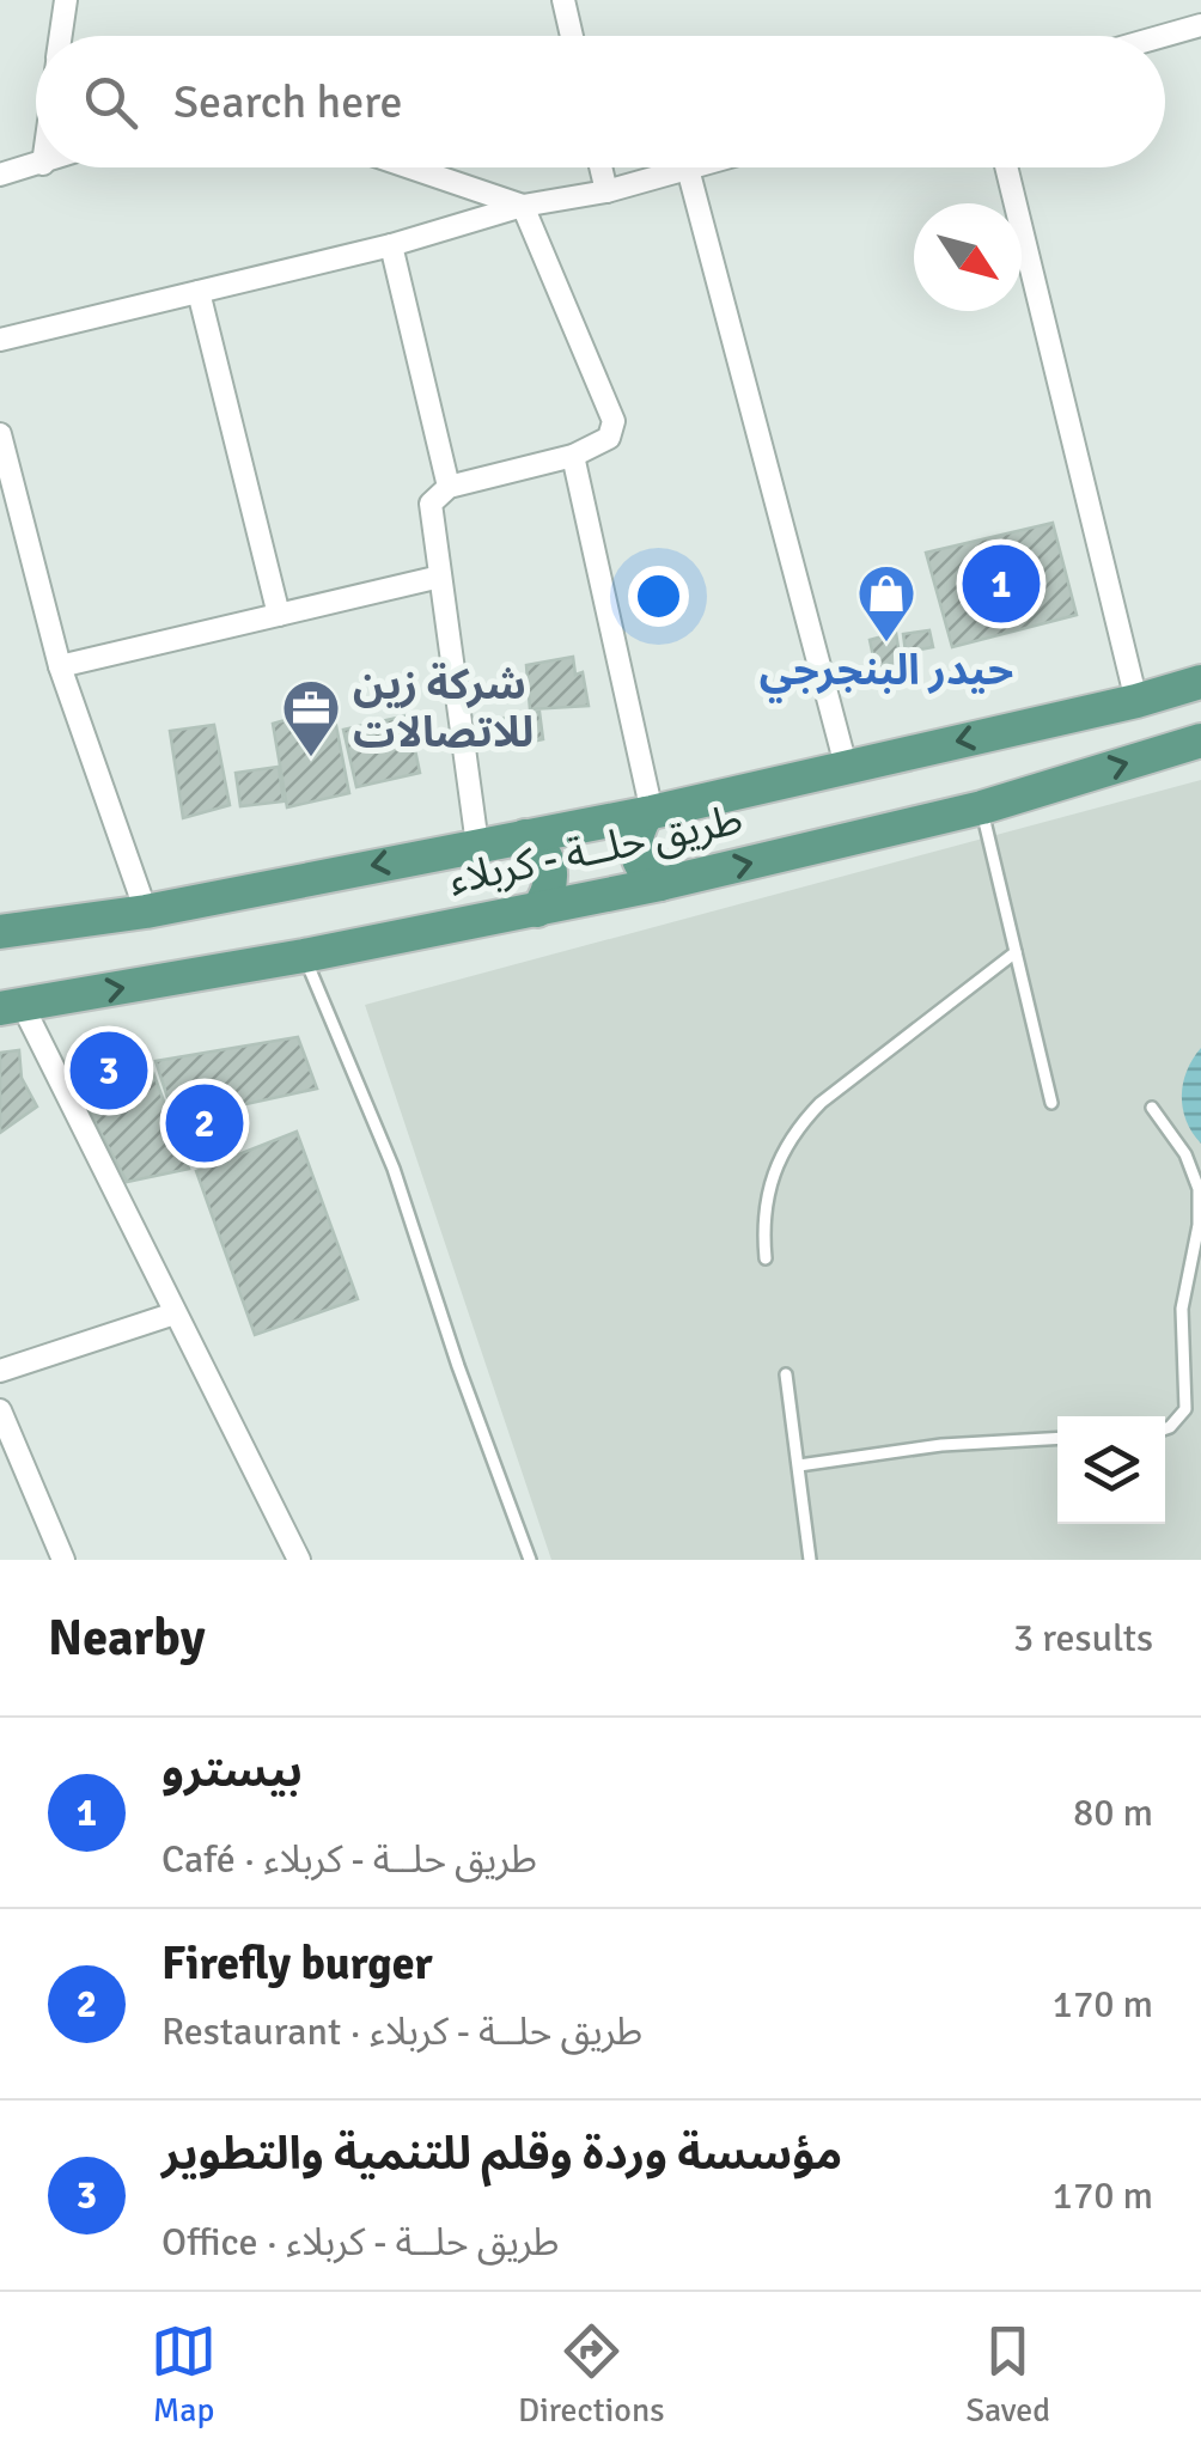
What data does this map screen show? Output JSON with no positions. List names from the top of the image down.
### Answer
{
  "streets": {
    "main road": ["طريق حلــة - كربلاء"]
  },
  "places": {
    "shop": ["حيدر البنجرجي"],
    "office": ["شركة زين للاتصالات"]
  },
  "north": "bottom right",
  "page": {
    "search": "Search here",
    "pins": ["1", "3", "2"],
    "heading": ["Nearby", "3 results"],
    "list": [
      {
        "mark": "1",
        "name": "بيسترو",
        "note": "Café · طريق حلــة - كربلاء",
        "value": "80 m"
      },
      {
        "mark": "2",
        "name": "Firefly burger",
        "note": "Restaurant · طريق حلــة - كربلاء",
        "value": "170 m"
      },
      {
        "mark": "3",
        "name": "مؤسسة وردة وقلم للتنمية والتطوير",
        "note": "Office · طريق حلــة - كربلاء",
        "value": "170 m"
      }
    ],
    "nav": ["Map", "Directions", "Saved"]
  }
}
